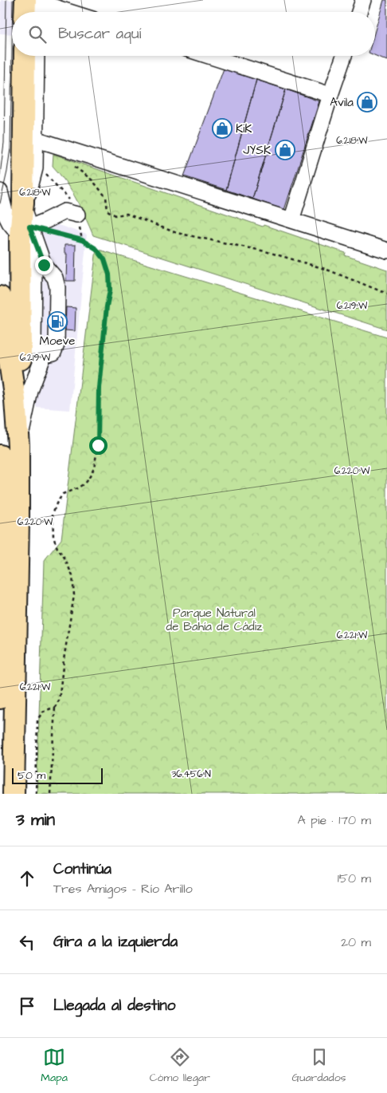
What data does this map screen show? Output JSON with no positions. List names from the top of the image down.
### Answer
{
  "parks": ["Parque Natural de Bahía de Cádiz"],
  "places": {
    "shop": ["Avila", "KiK", "JYSK"],
    "fuel station": ["Moeve"]
  },
  "scale_bar": "50 m",
  "page": {
    "search": "Buscar aquí",
    "scale": "50 m",
    "heading": ["3 min", "A pie · 170 m"],
    "list": [
      ["Continúa", "Tres Amigos - Río Arillo", "150 m"],
      ["Gira a la izquierda", "20 m"],
      "Llegada al destino"
    ],
    "nav": ["Mapa", "Cómo llegar", "Guardados"]
  },
  "coordinates": [
    "6.218°W",
    "6.219°W",
    "6.220°W",
    "6.221°W",
    "36.456°N"
  ]
}
